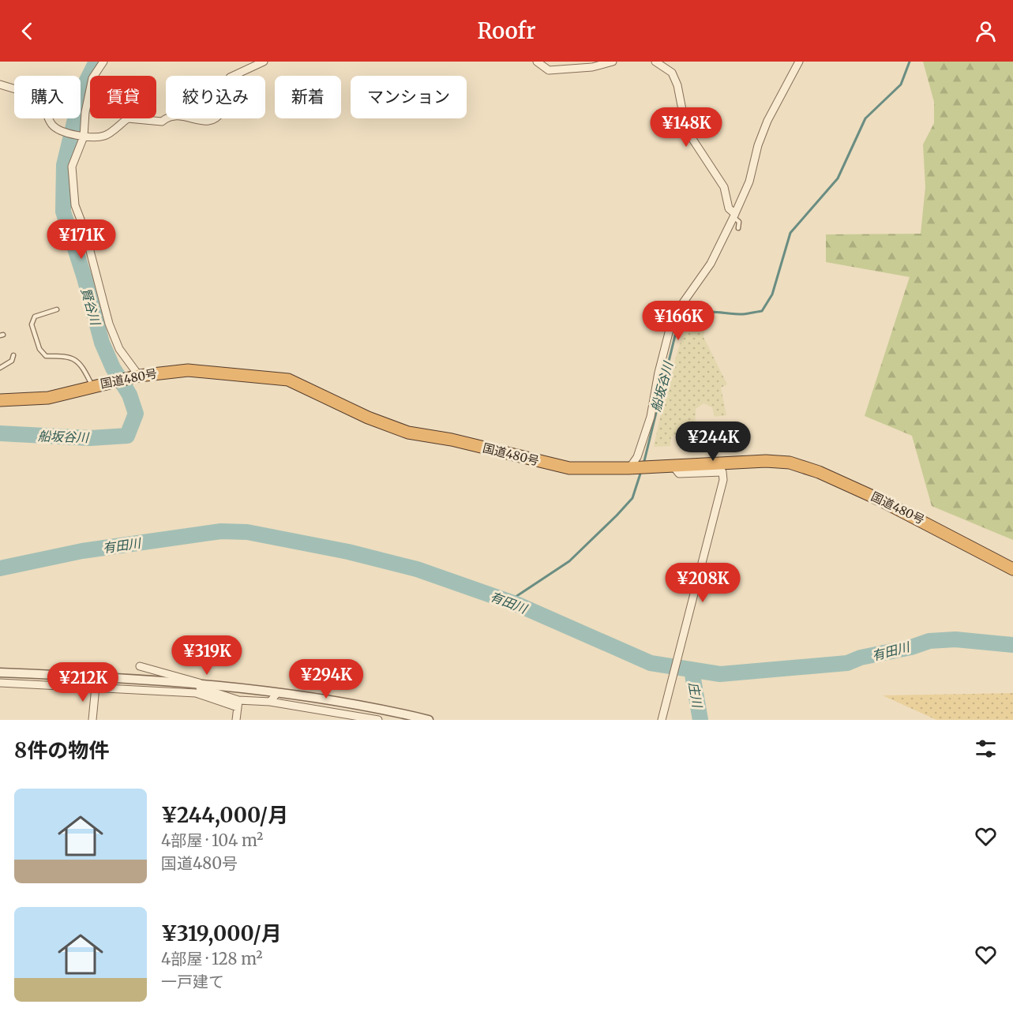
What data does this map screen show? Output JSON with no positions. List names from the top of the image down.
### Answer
{
  "streets": {
    "highway": ["国道480号"]
  },
  "water": [
    "賢谷川",
    "船坂谷川",
    "有田川",
    "庄川"
  ],
  "page": {
    "header": "Roofr",
    "chip": [
      "購入",
      "賃貸",
      "絞り込み",
      "新着",
      "マンション"
    ],
    "price": [
      "¥148K",
      "¥171K",
      "¥166K",
      "¥244K",
      "¥208K",
      "¥319K",
      "¥294K",
      "¥212K"
    ],
    "heading": "8件の物件",
    "list": [
      {
        "name": "¥244,000/月",
        "note": "4部屋 · 104 m² · 国道480号"
      },
      {
        "name": "¥319,000/月",
        "note": "4部屋 · 128 m² · 一戸建て"
      }
    ]
  }
}
